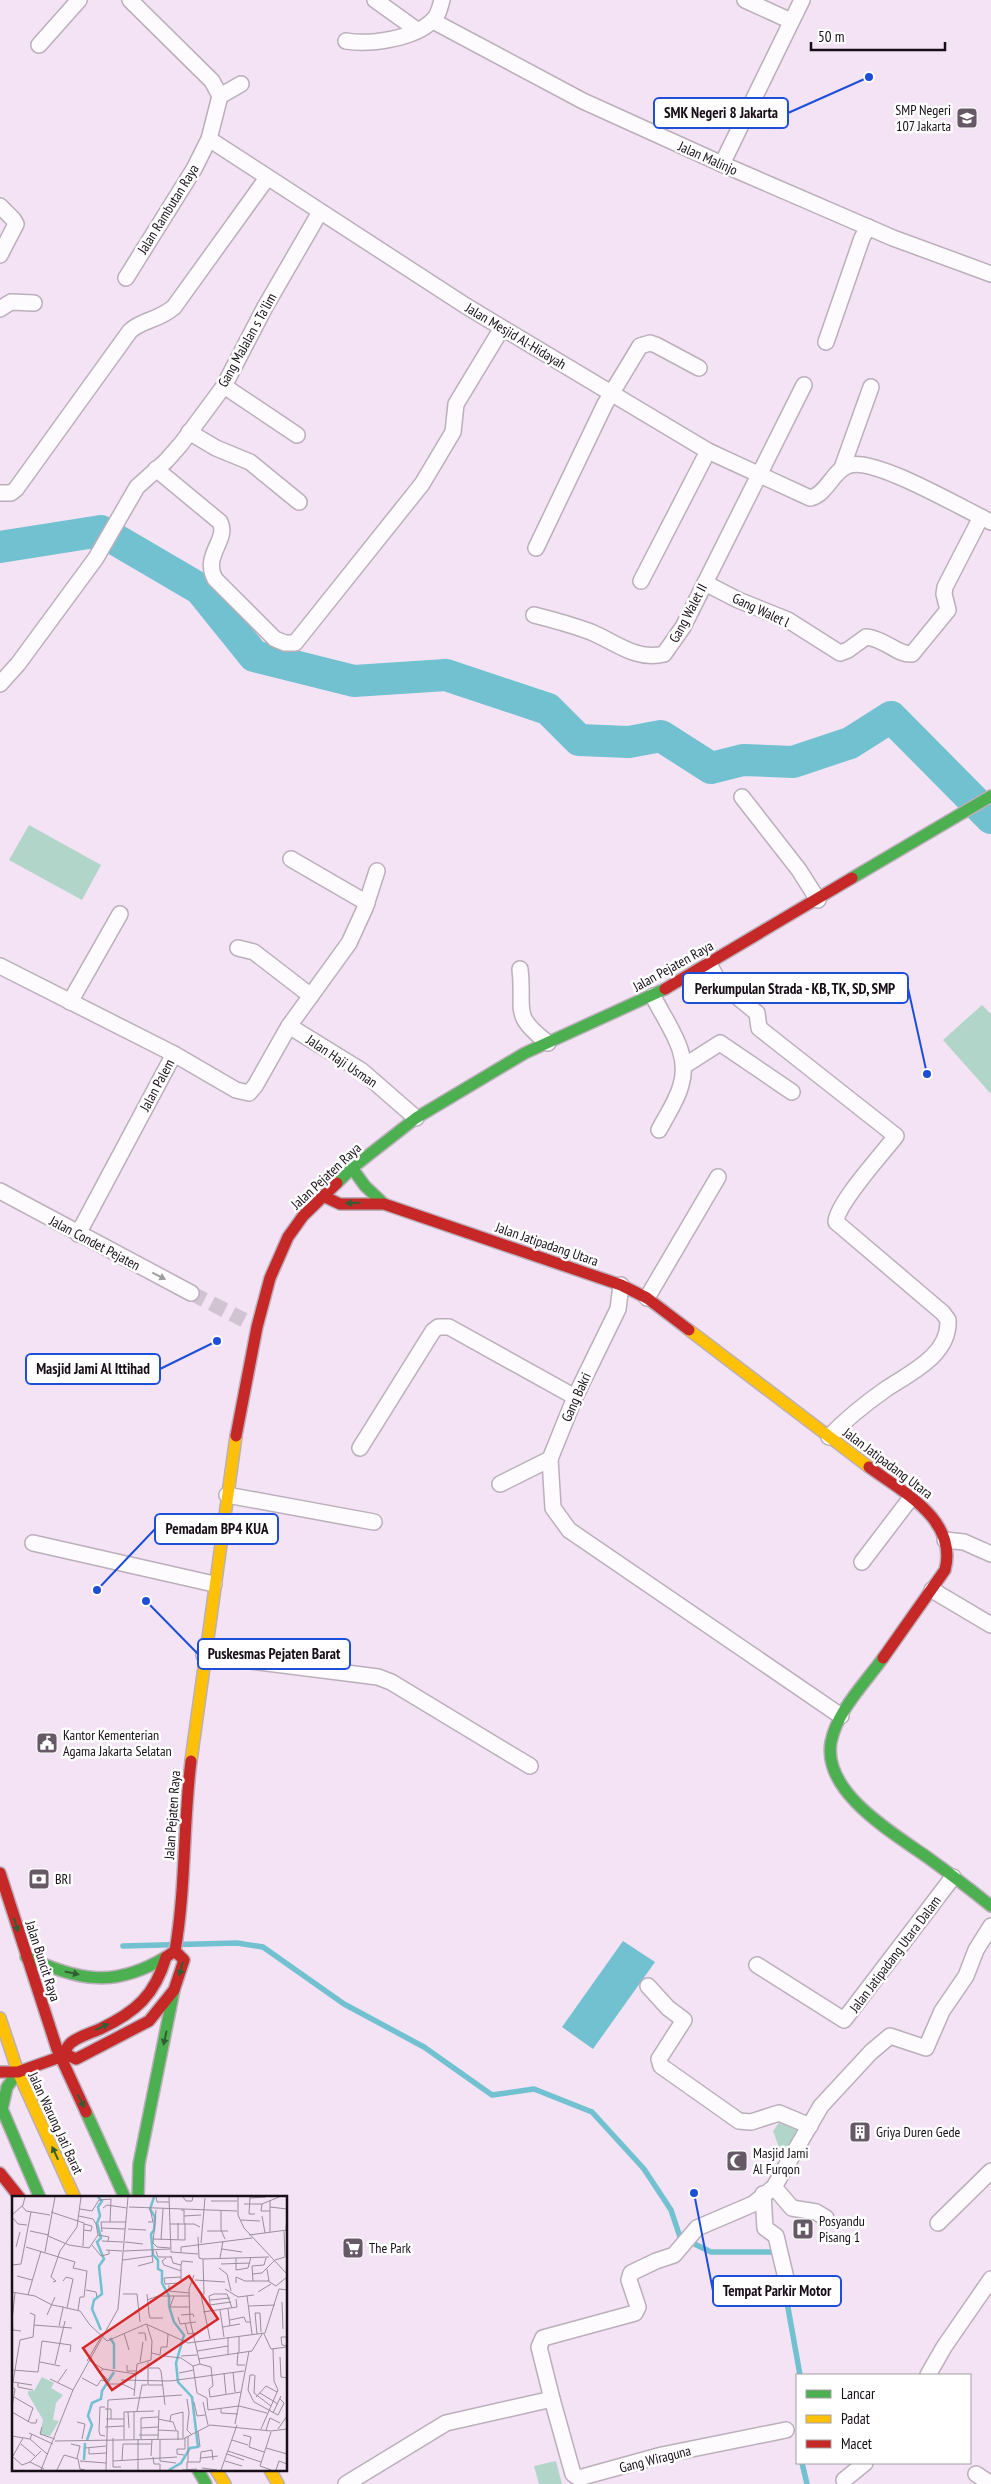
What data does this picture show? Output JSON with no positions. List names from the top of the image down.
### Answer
{
  "streets": {
    "street": [
      "Jalan Malinjo",
      "Jalan Rambutan Raya",
      "Jalan Mesjid Al-Hidayah",
      "Gang MaJalan s Ta'lim",
      "Gang Walet l",
      "Gang Walet II",
      "Jalan Pejaten Raya",
      "Jalan Haji Usman",
      "Jalan Palem",
      "Jalan Condet Pejaten",
      "Jalan Jatipadang Utara",
      "Gang Bakri",
      "Jalan Jatipadang Utara Dalam",
      "Jalan Buncit Raya",
      "Jalan Warung Jati Barat",
      "Gang Wiraguna"
    ]
  },
  "crossings": [
    ["Jalan Rambutan Raya", "Jalan Mesjid Al-Hidayah"],
    ["Jalan Mesjid Al-Hidayah", "Gang MaJalan s Ta'lim"],
    ["Jalan Mesjid Al-Hidayah", "Gang Walet II"],
    ["Gang Walet l", "Gang Walet II"],
    ["Jalan Pejaten Raya", "Jalan Haji Usman"],
    ["Jalan Pejaten Raya", "Jalan Jatipadang Utara"],
    ["Jalan Pejaten Raya", "Jalan Buncit Raya"],
    ["Jalan Palem", "Jalan Condet Pejaten"],
    ["Jalan Jatipadang Utara", "Gang Bakri"],
    ["Jalan Jatipadang Utara", "Jalan Jatipadang Utara Dalam"]
  ],
  "one_way": ["Jalan Condet Pejaten", "Jalan Buncit Raya"],
  "places": {
    "other": [
      "SMK Negeri 8 Jakarta",
      "Perkumpulan Strada - KB, TK, SD, SMP",
      "Masjid Jami Al Ittihad",
      "Pemadam BP4 KUA",
      "Puskesmas Pejaten Barat",
      "Tempat Parkir Motor"
    ],
    "school or university": ["SMP Negeri 107 Jakarta"],
    "public building": ["Kantor Kementerian Agama Jakarta Selatan"],
    "bank": ["BRI"],
    "building": ["Griya Duren Gede"],
    "mosque": ["Masjid Jami Al Furqon"],
    "hospital": ["Posyandu Pisang 1"],
    "supermarket": ["The Park"]
  },
  "legend": ["Lancar", "Padat", "Macet"],
  "scale_bar": "50 m"
}
